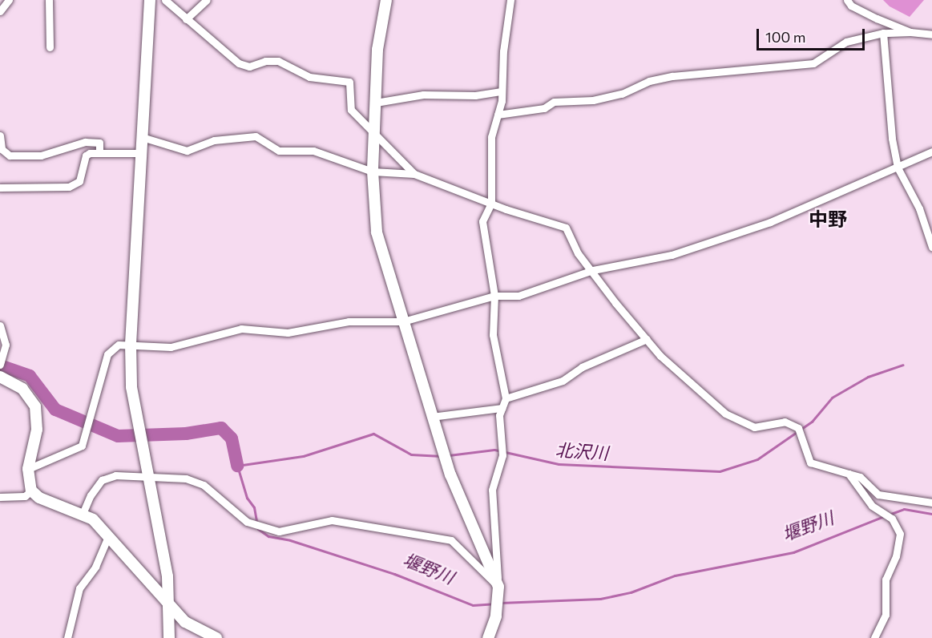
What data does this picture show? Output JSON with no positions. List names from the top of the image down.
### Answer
{
  "districts": ["中野"],
  "water": ["北沢川", "堰野川"],
  "scale_bar": "100 m"
}
